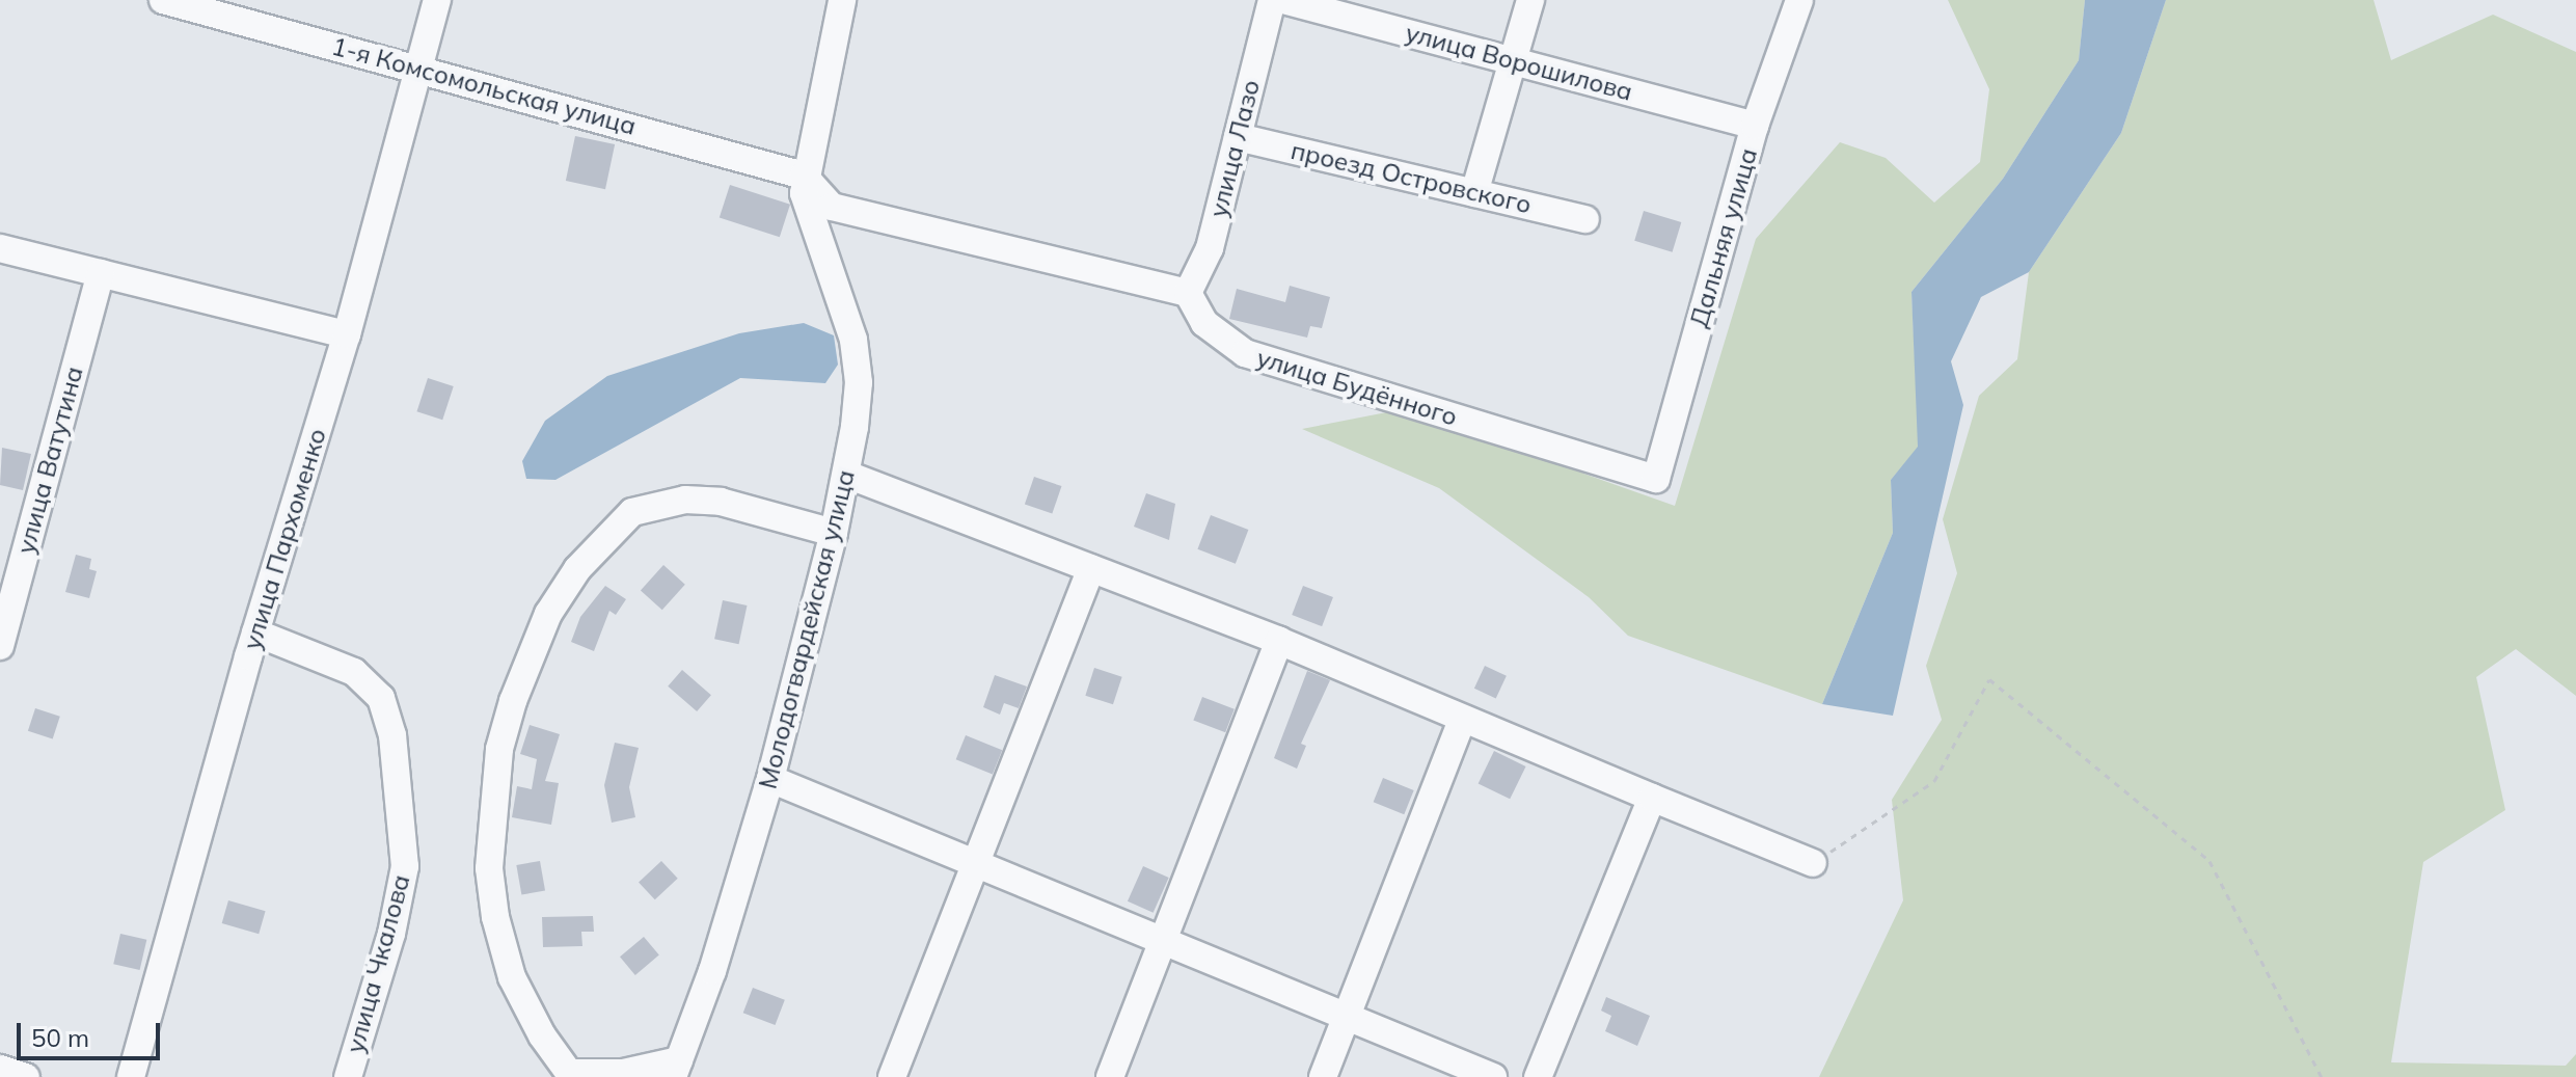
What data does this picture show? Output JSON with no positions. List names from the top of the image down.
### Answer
{
  "streets": {
    "street": [
      "улица Ворошилова",
      "1-я Комсомольская улица",
      "улица Лазо",
      "проезд Островского",
      "Дальняя улица",
      "улица Будённого",
      "улица Ватутина",
      "улица Пархоменко",
      "Молодогвардейская улица",
      "улица Чкалова"
    ]
  },
  "crossings": [
    ["улица Ворошилова", "Дальняя улица"],
    ["1-я Комсомольская улица", "улица Пархоменко"],
    ["1-я Комсомольская улица", "Молодогвардейская улица"],
    ["улица Лазо", "проезд Островского"],
    ["улица Лазо", "улица Будённого"],
    ["Дальняя улица", "улица Будённого"],
    ["улица Пархоменко", "улица Чкалова"]
  ],
  "scale_bar": "50 m"
}
